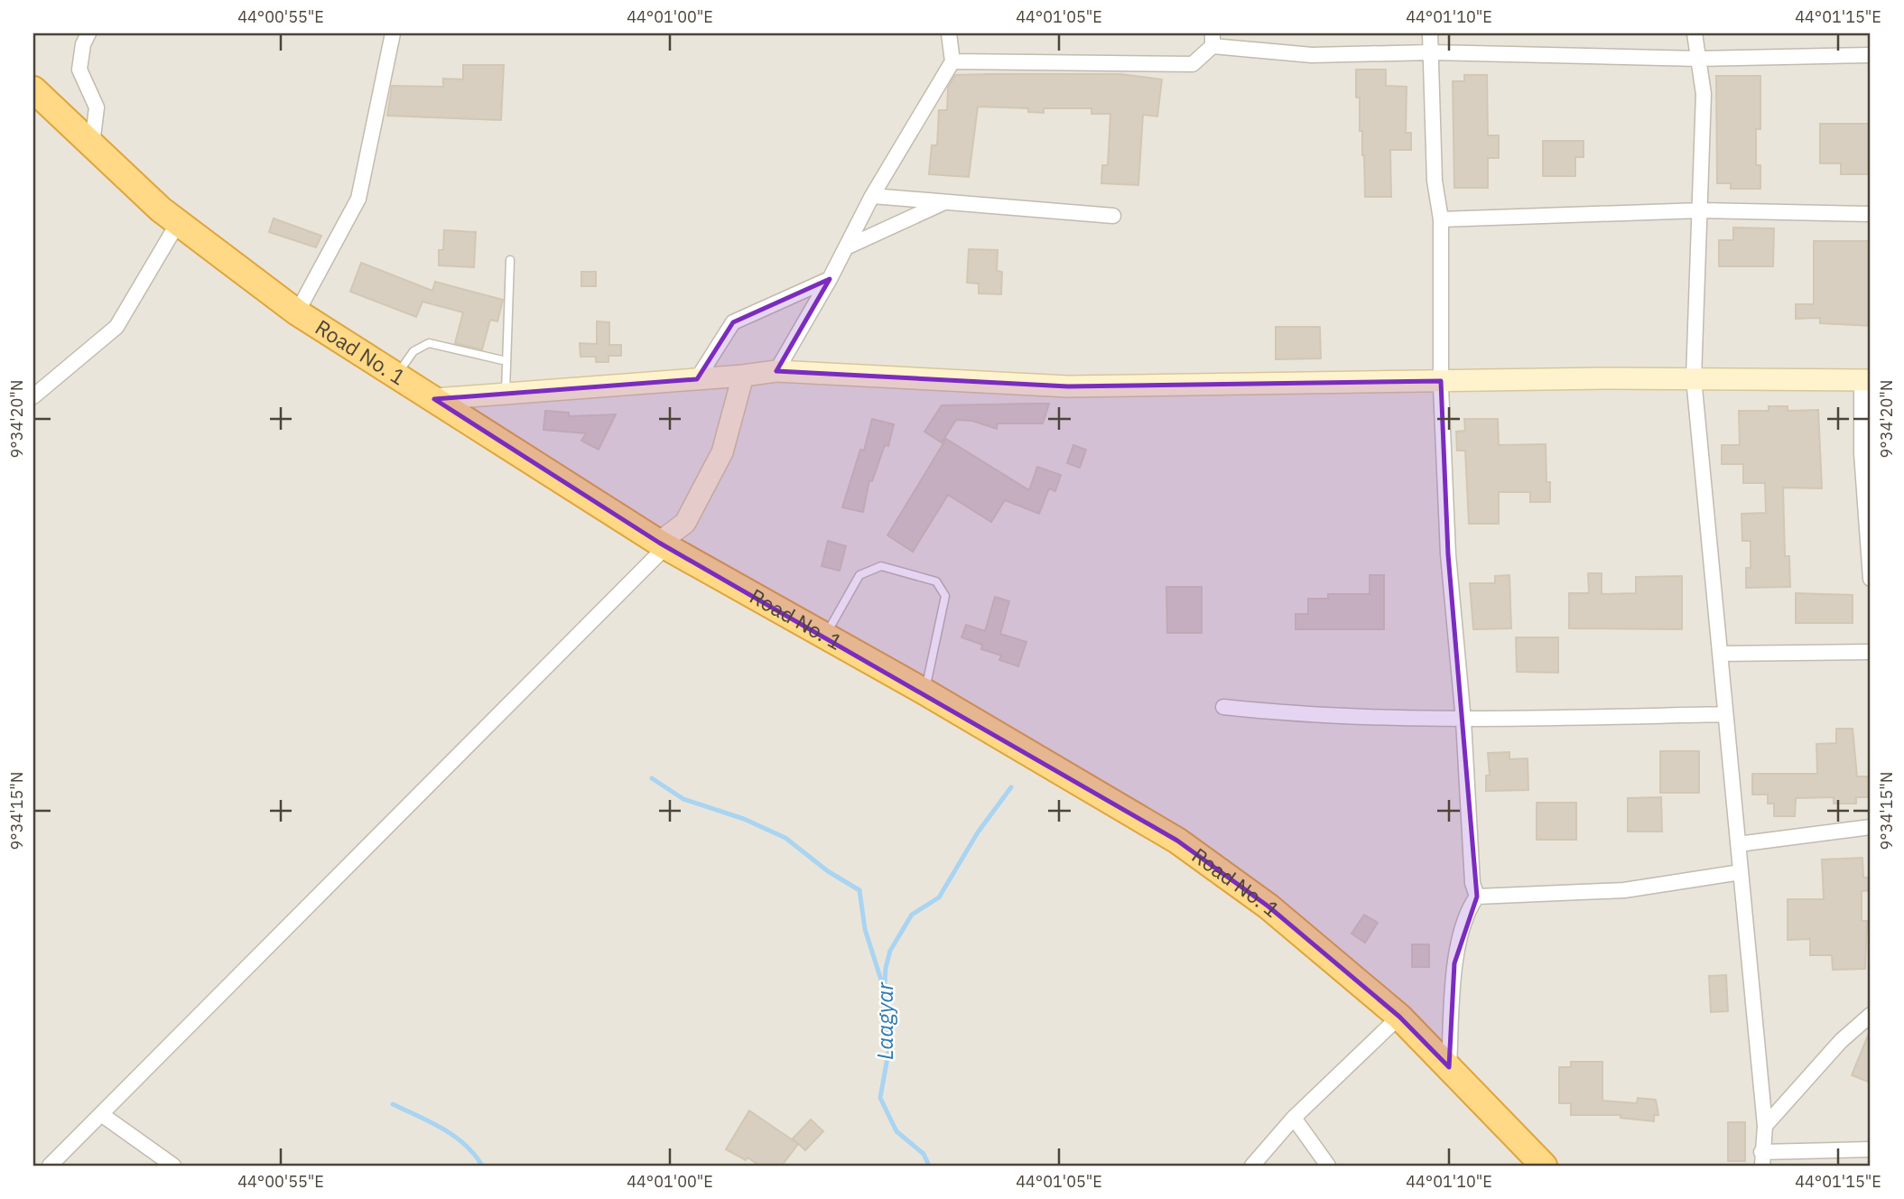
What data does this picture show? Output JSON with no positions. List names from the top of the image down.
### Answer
{
  "streets": {
    "highway": ["Road No. 1"]
  },
  "water": ["Laagyar"],
  "coordinates": [
    "44°00'55\"E",
    "44°01'00\"E",
    "44°01'05\"E",
    "44°01'10\"E",
    "44°01'15\"E",
    "9°34'20\"N",
    "9°34'15\"N"
  ]
}
